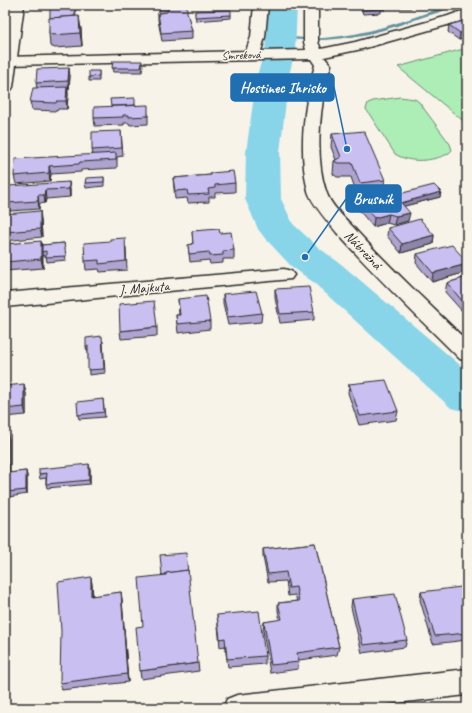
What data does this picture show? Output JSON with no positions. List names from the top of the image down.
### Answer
{
  "streets": {
    "street": ["Smreková", "Nábrežná", "J. Majkuta"]
  },
  "crossings": [
    ["Smreková", "Nábrežná"]
  ],
  "places": ["Hostinec Ihrisko", "Brusník"]
}
